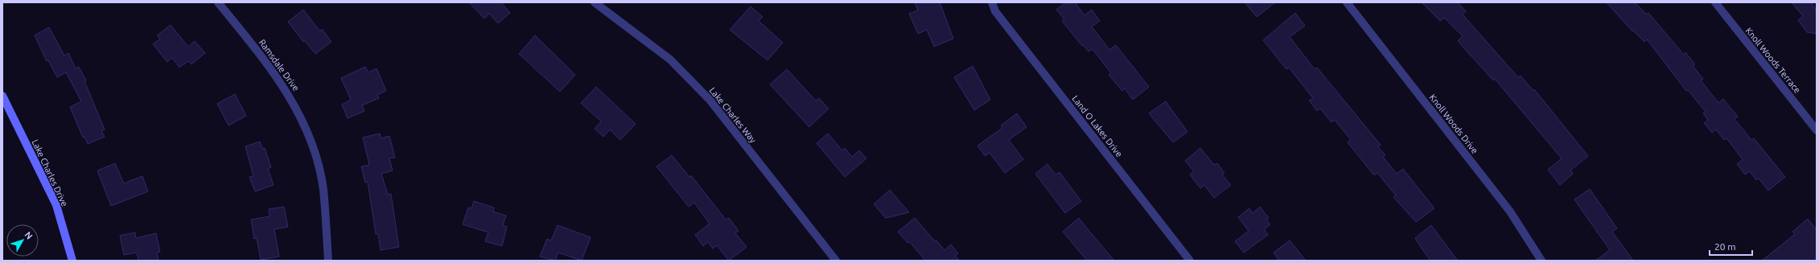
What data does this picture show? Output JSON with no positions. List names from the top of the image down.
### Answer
{
  "streets": {
    "street": [
      "Knoll Woods Terrace",
      "Ramsdale Drive",
      "Lake Charles Way",
      "Knoll Woods Drive",
      "Land O Lakes Drive",
      "Lake Charles Drive"
    ]
  },
  "scale_bar": "20 m",
  "north": "top right"
}
